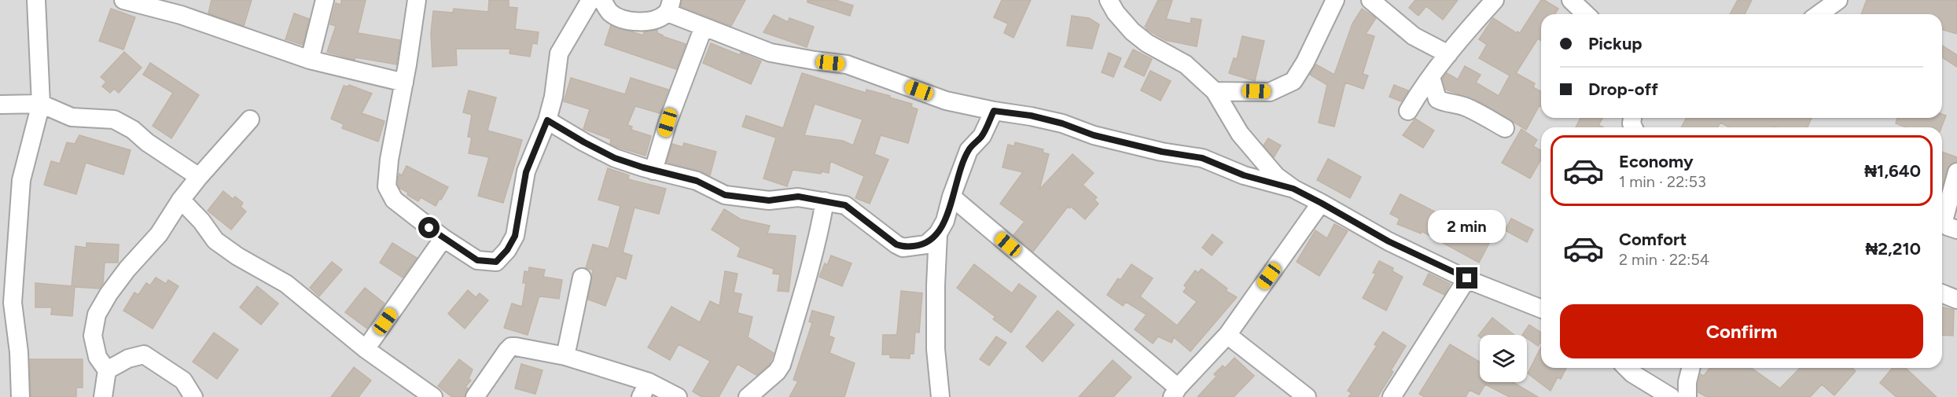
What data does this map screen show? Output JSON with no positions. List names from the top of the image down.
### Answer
{
  "page": {
    "banner": ["Pickup", "Drop-off"],
    "list": [
      {
        "name": "Economy",
        "note": "1 min · 22:53",
        "value": "₦1,640"
      },
      {
        "name": "Comfort",
        "note": "2 min · 22:54",
        "value": "₦2,210"
      }
    ],
    "bubble": "2 min",
    "buttons": "Confirm"
  }
}
